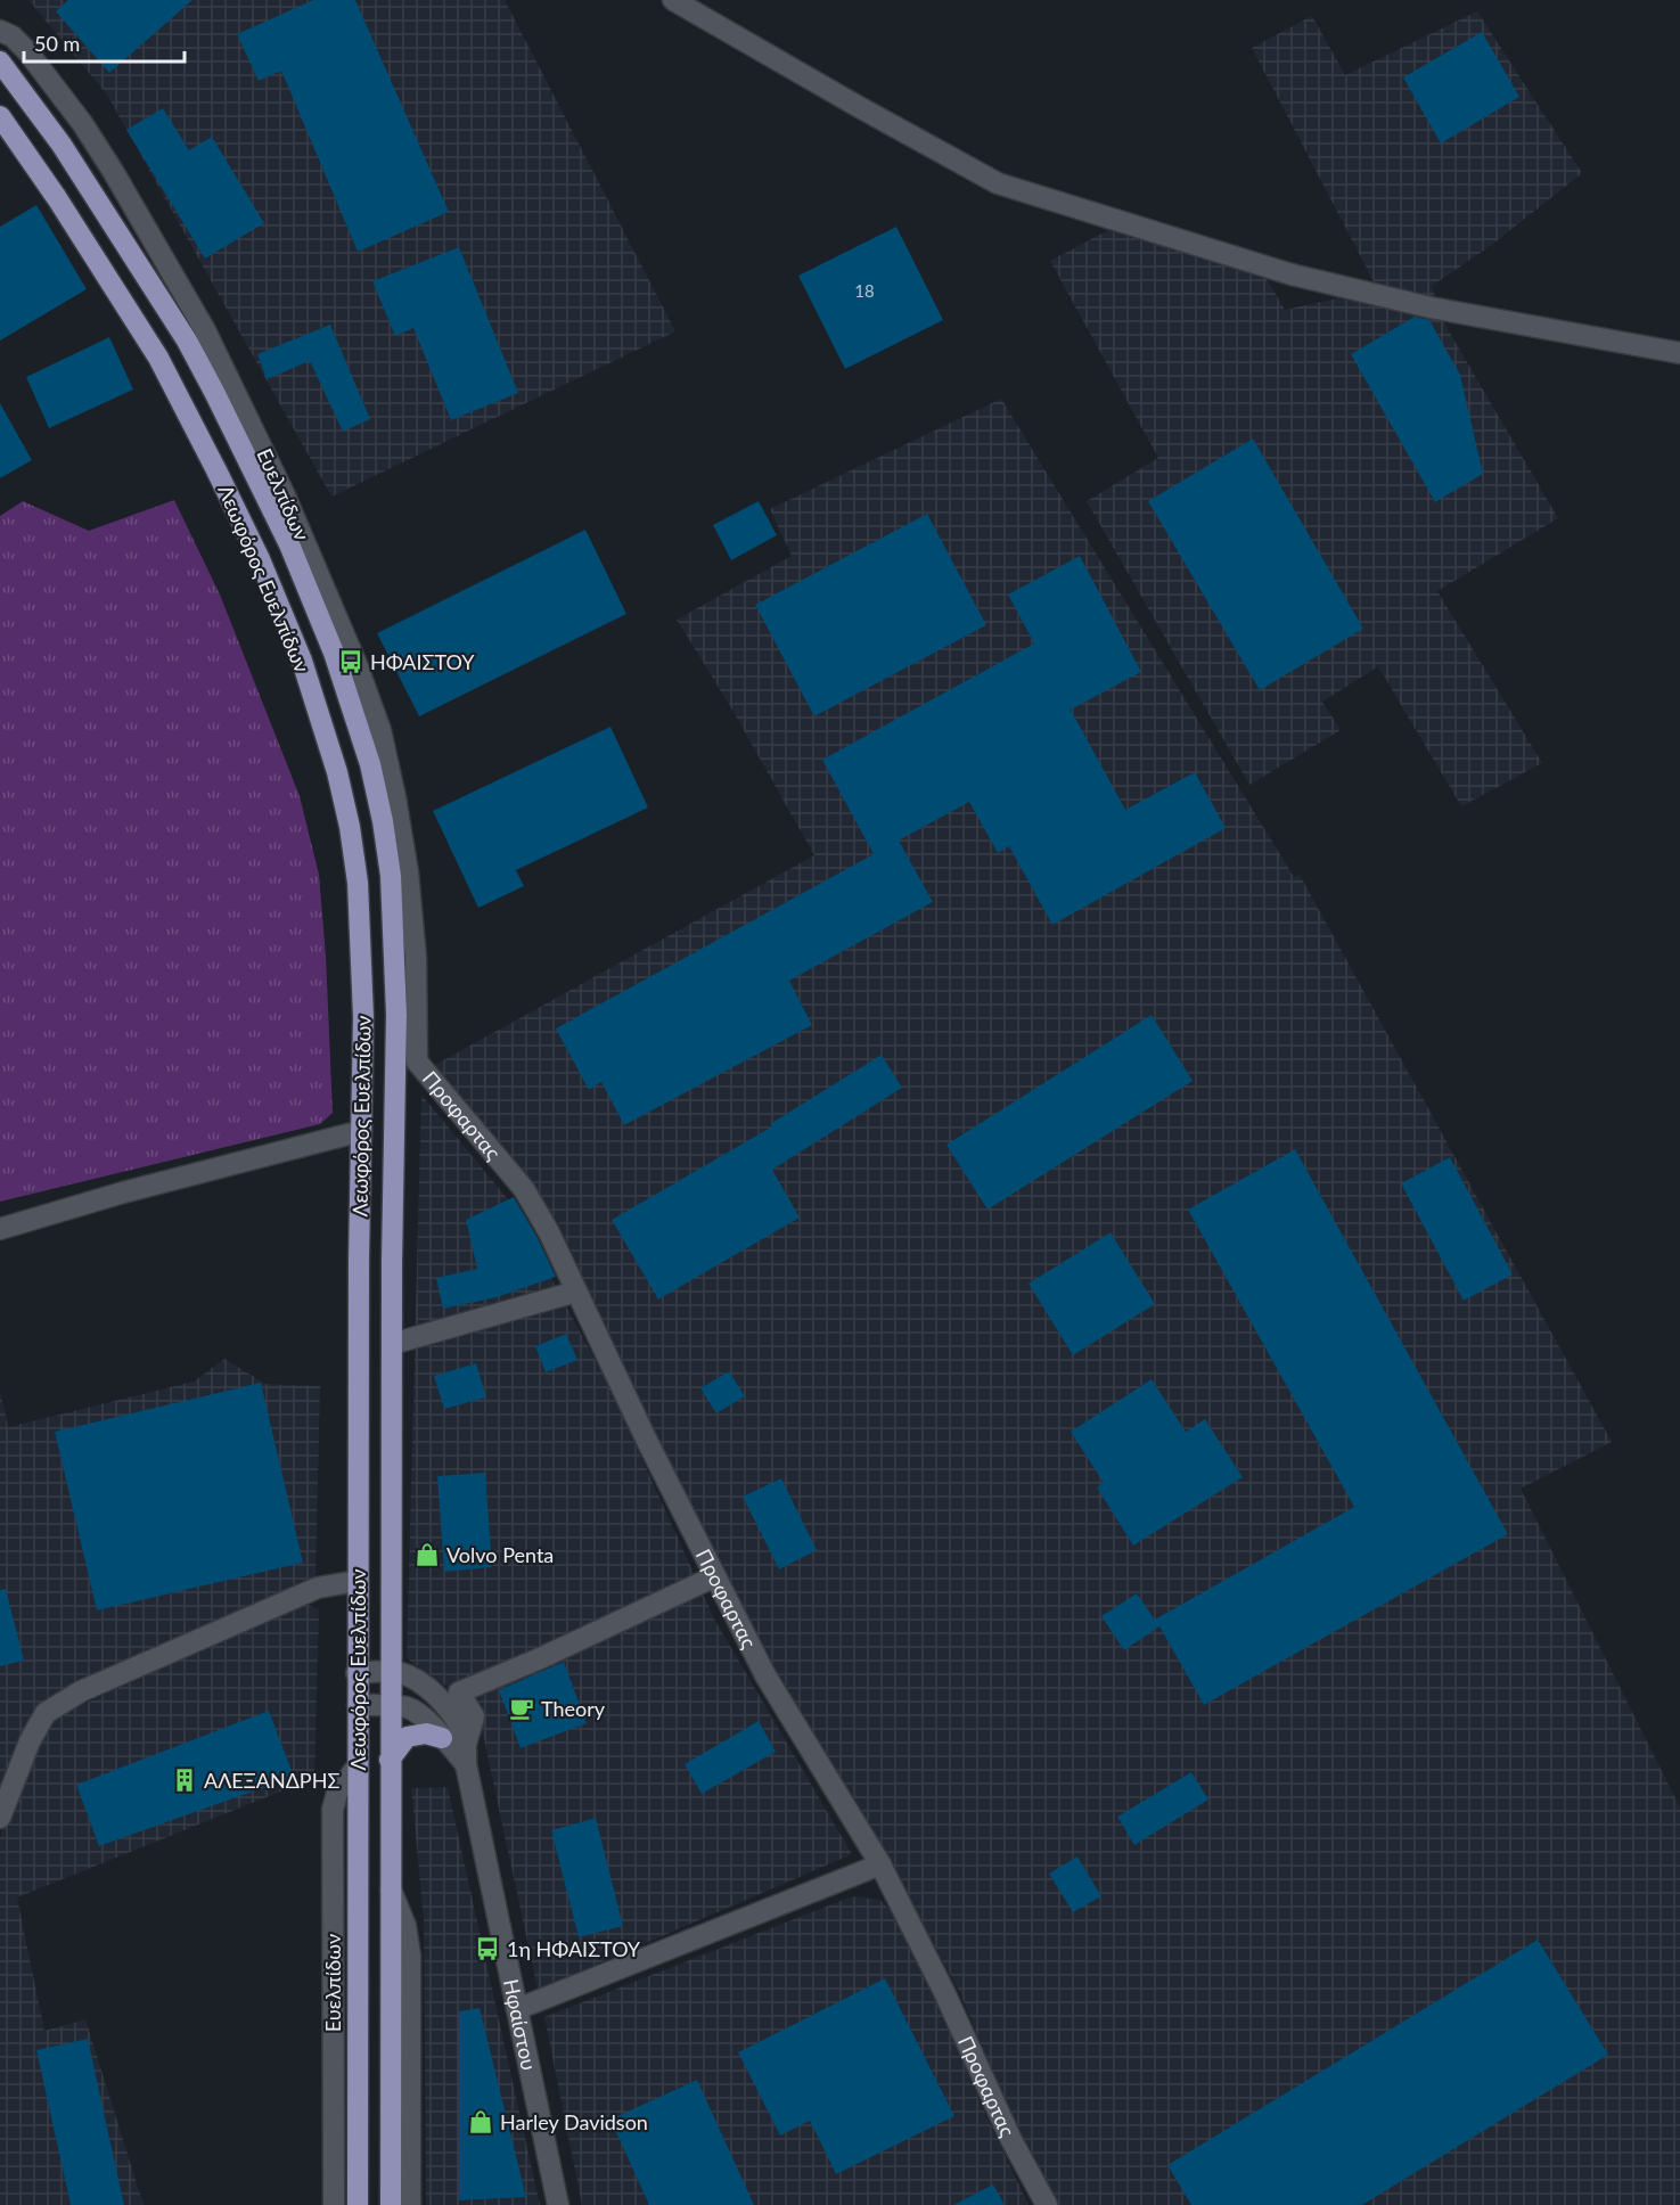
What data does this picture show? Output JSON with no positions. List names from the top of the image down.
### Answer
{
  "streets": {
    "main road": ["Λεωφόρος Ευελπίδων"],
    "street": ["Ευελπίδων", "Προφαρτας", "Ηφαίστου"]
  },
  "crossings": [
    ["Ευελπίδων", "Λεωφόρος Ευελπίδων"],
    ["Λεωφόρος Ευελπίδων", "Προφαρτας"],
    ["Λεωφόρος Ευελπίδων", "Ηφαίστου"]
  ],
  "places": {
    "bus stop": ["ΗΦΑΙΣΤΟΥ", "1η ΗΦΑΙΣΤΟΥ"],
    "shop": ["Volvo Penta", "Harley Davidson"],
    "cafe": ["Theory"],
    "building": ["ΑΛΕΞΑΝΔΡΗΣ"]
  },
  "house_numbers": ["18"],
  "scale_bar": "50 m"
}
